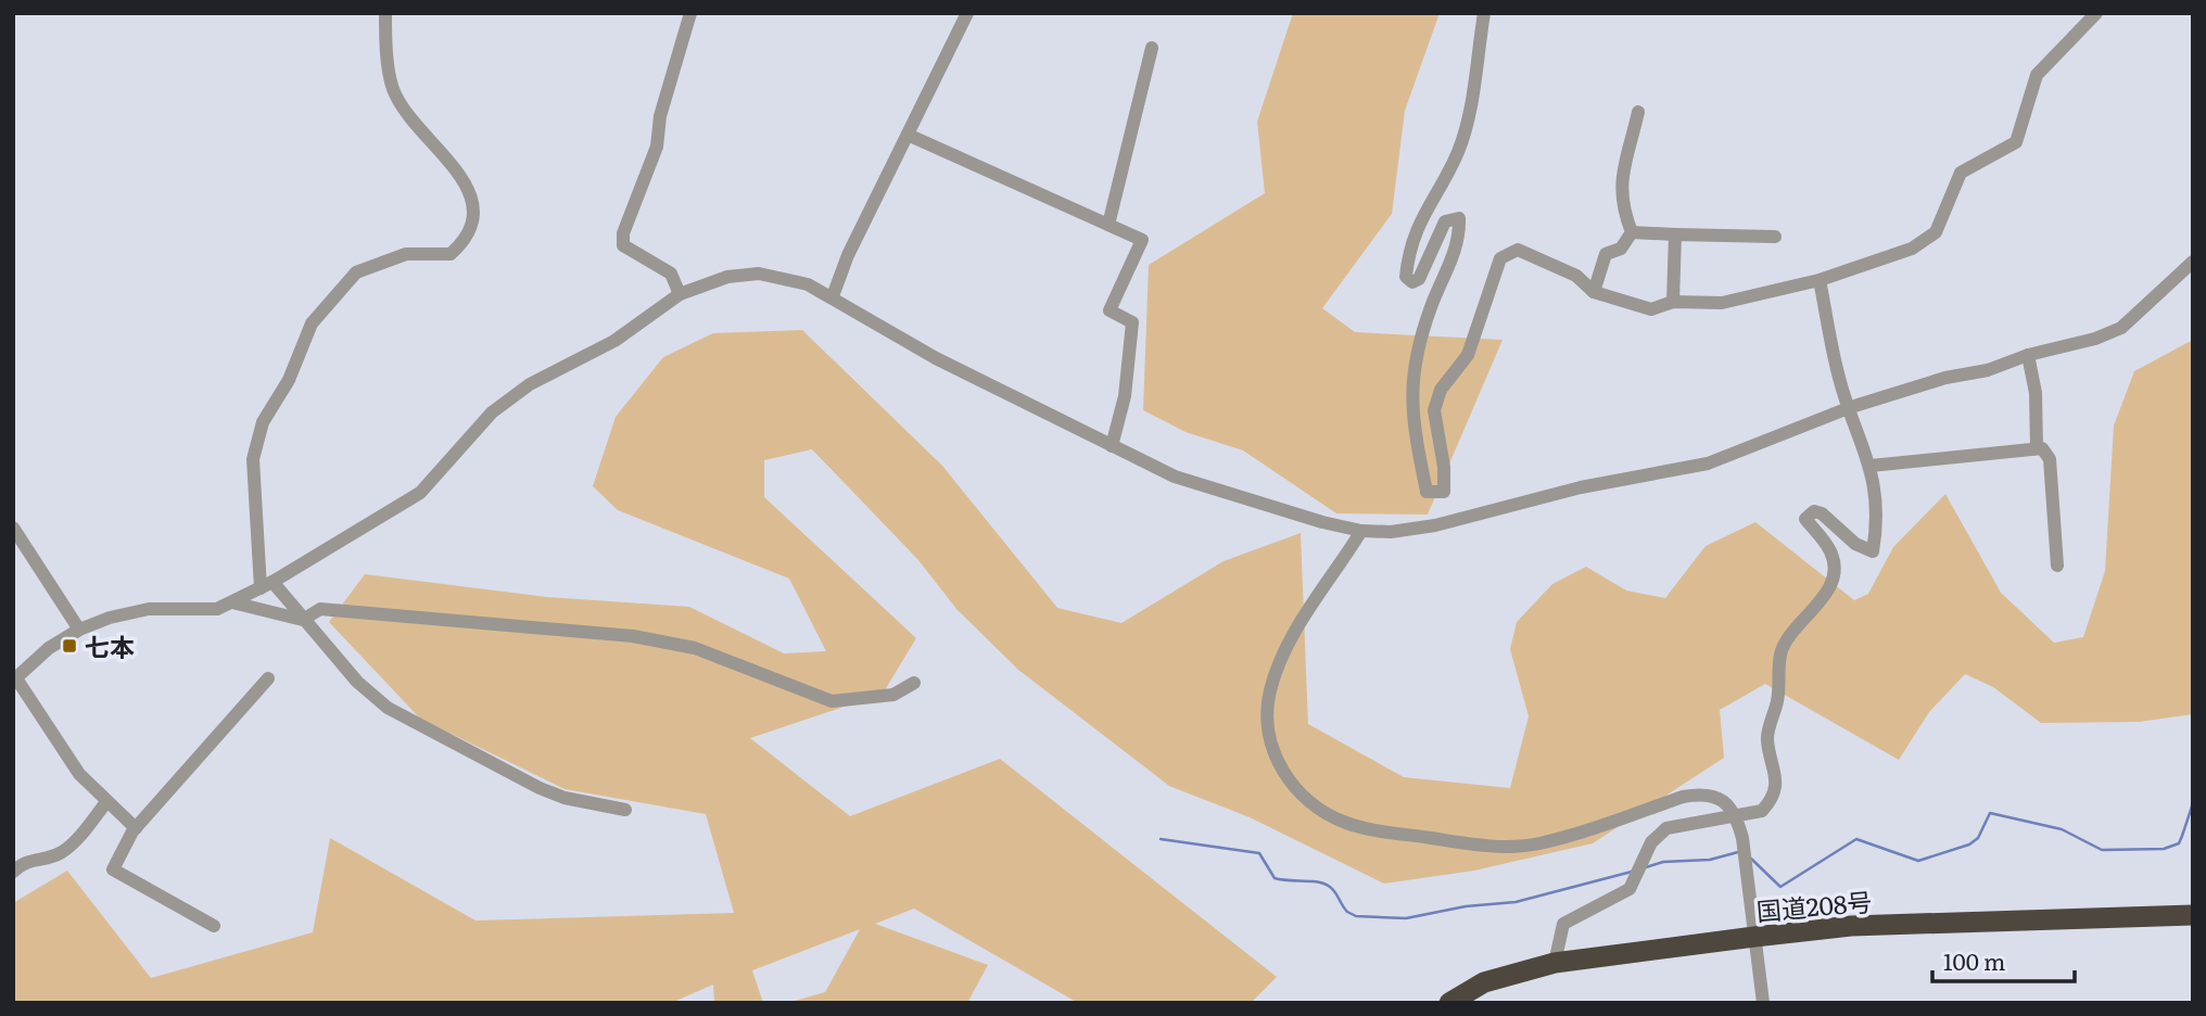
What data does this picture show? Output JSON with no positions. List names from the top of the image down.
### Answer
{
  "streets": {
    "highway": ["国道208号"]
  },
  "places": {
    "transit": ["七本"]
  },
  "scale_bar": "100 m"
}
